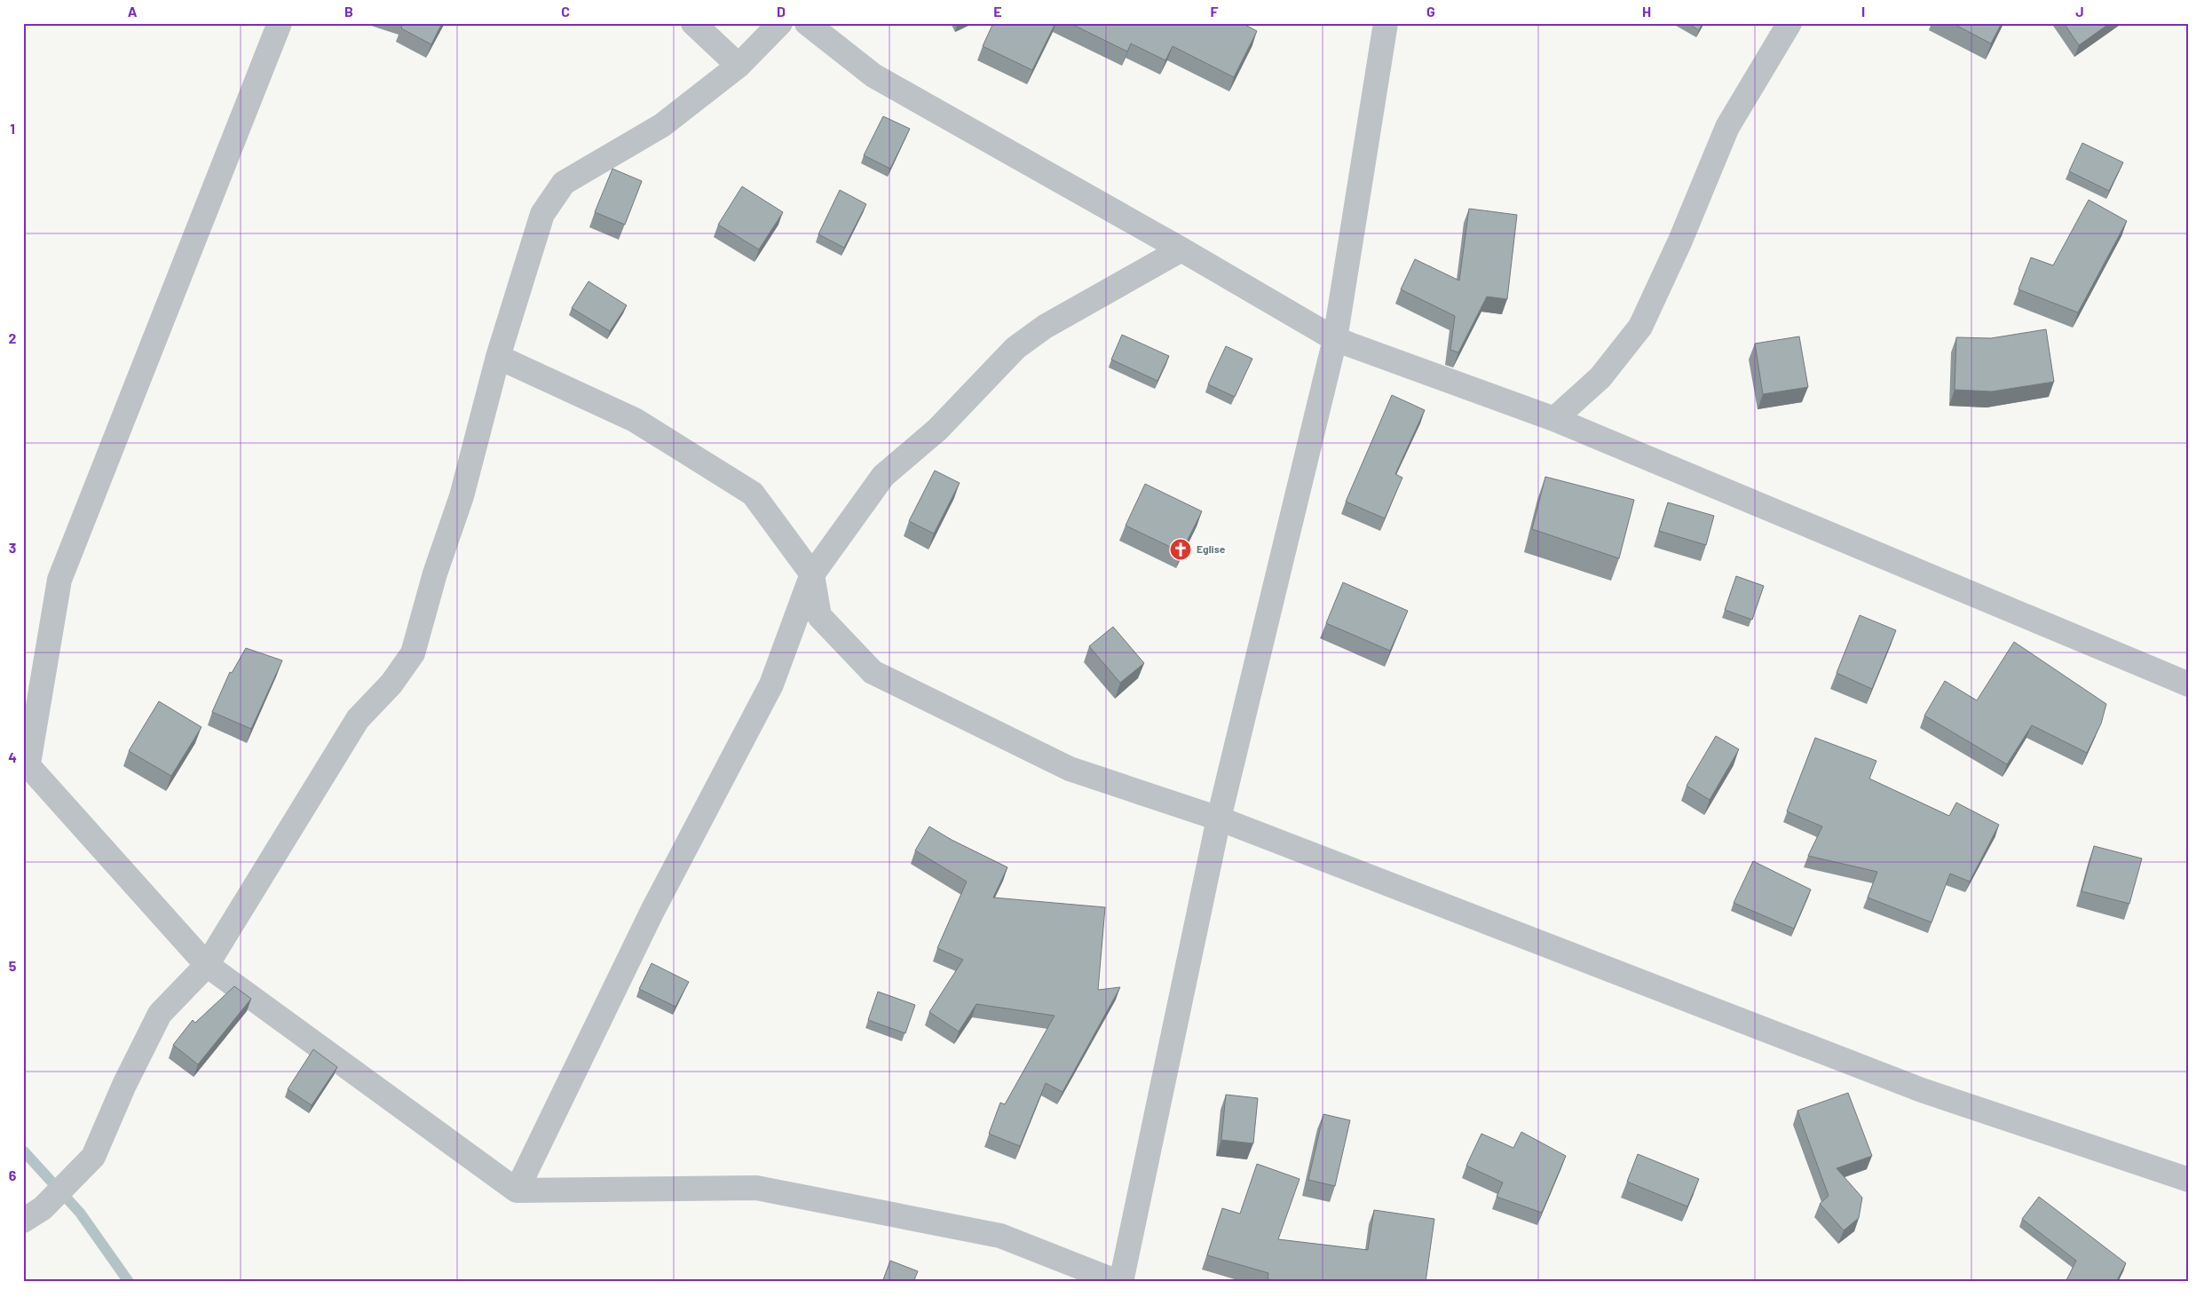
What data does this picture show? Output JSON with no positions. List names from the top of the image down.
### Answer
{
  "places": {
    "church": ["Eglise"]
  },
  "grid": {
    "columns": [
      "A",
      "B",
      "C",
      "D",
      "E",
      "F",
      "G",
      "H",
      "I",
      "J"
    ],
    "rows": [
      "1",
      "2",
      "3",
      "4",
      "5",
      "6"
    ]
  }
}
